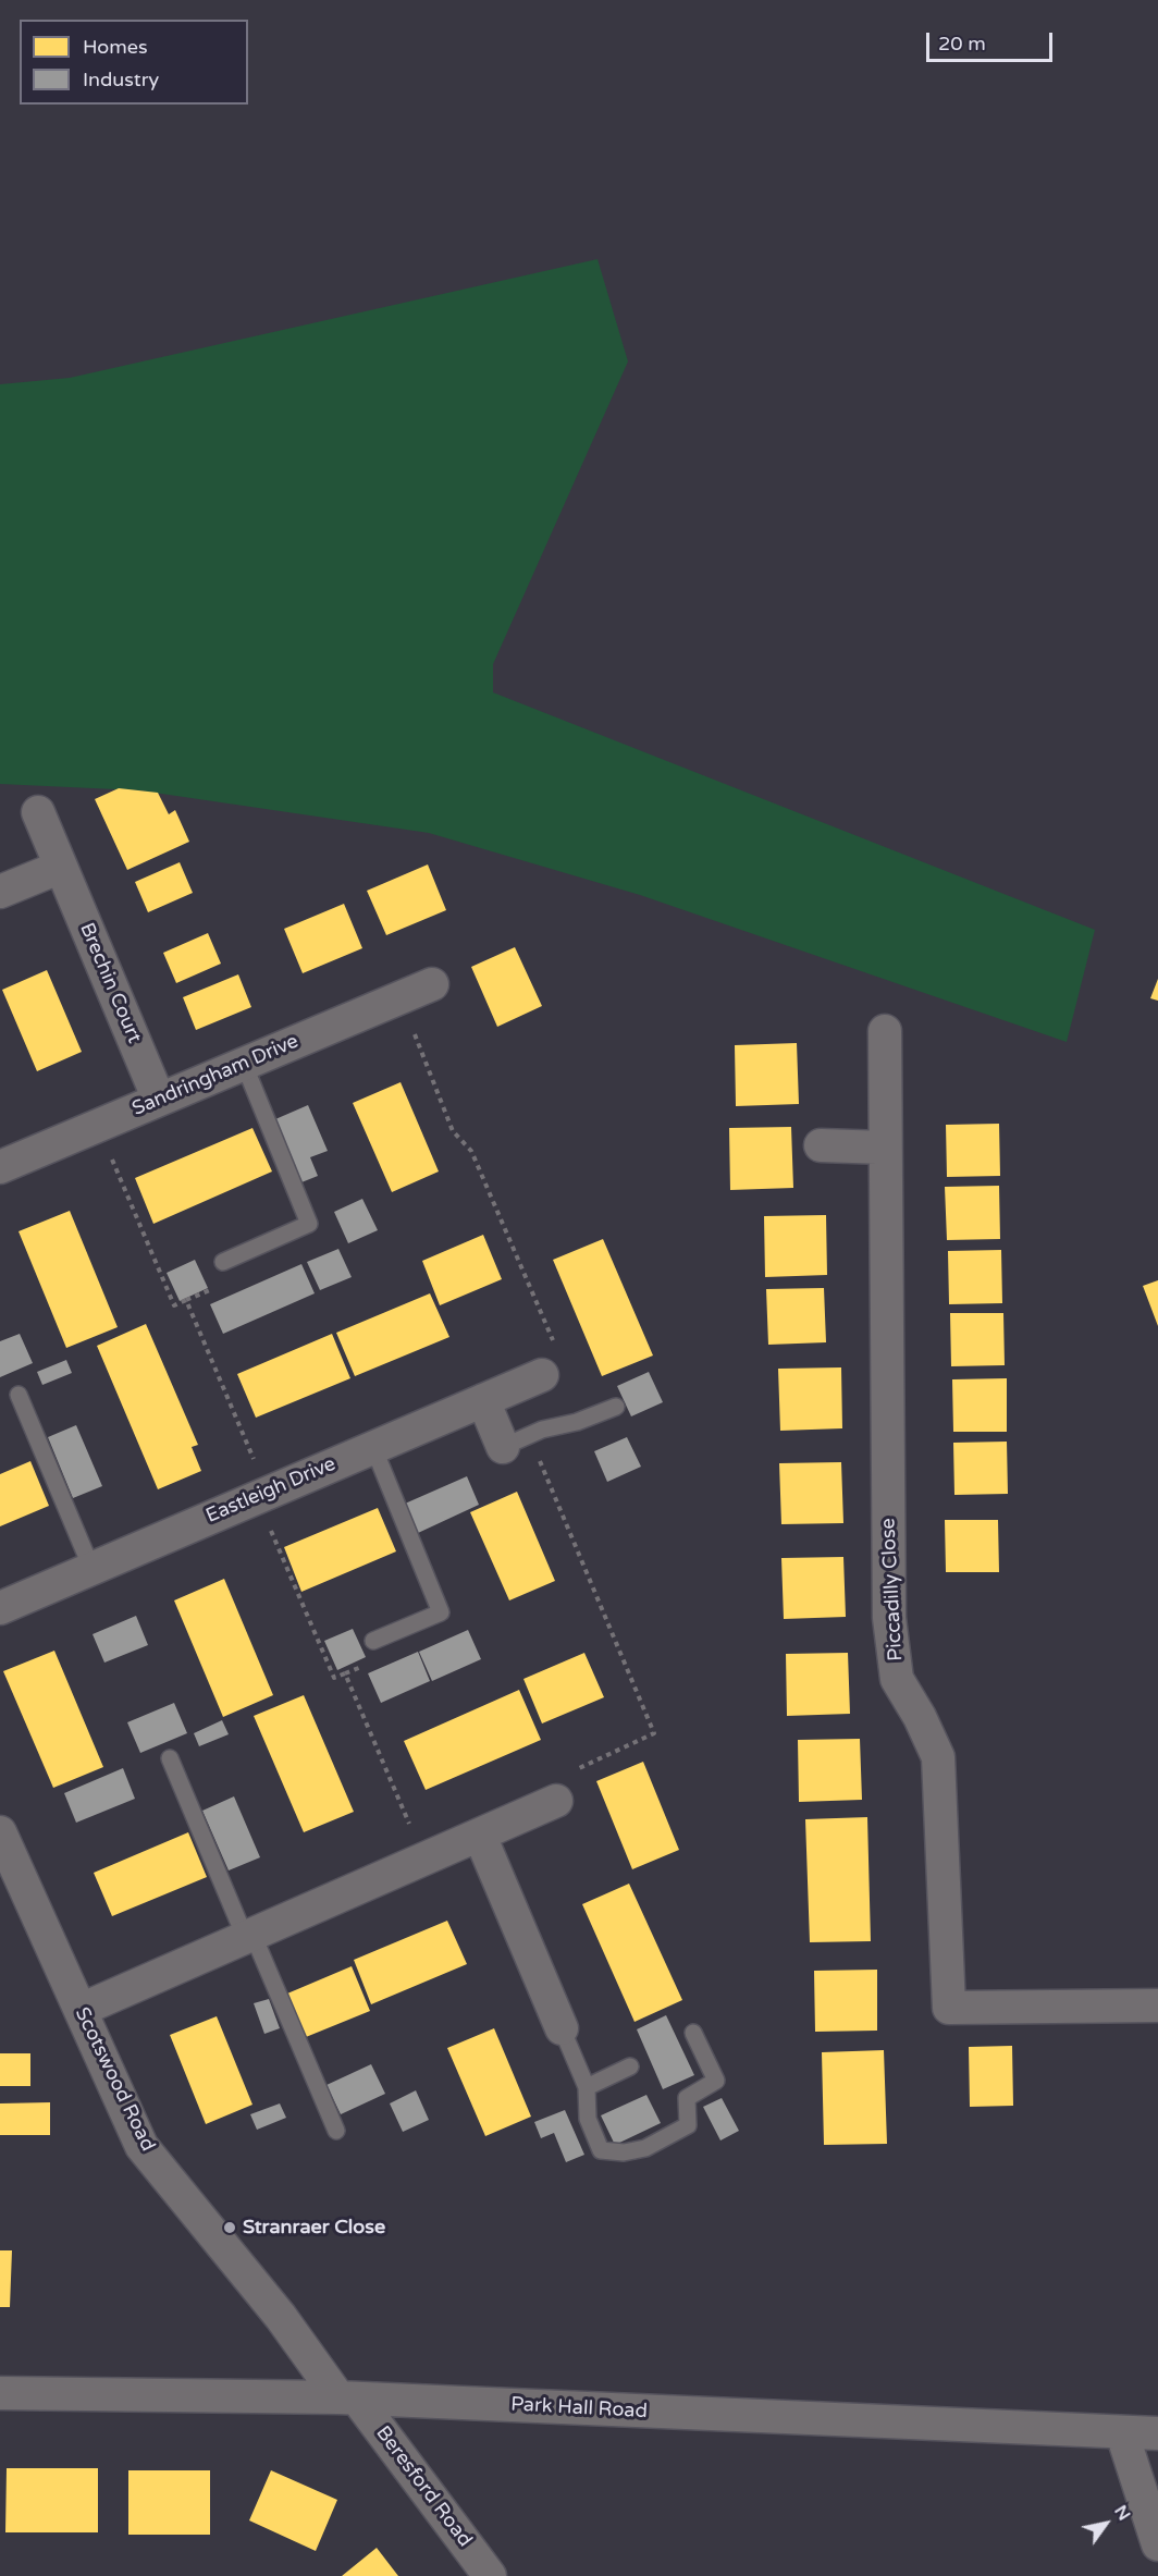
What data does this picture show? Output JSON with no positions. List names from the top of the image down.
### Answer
{
  "streets": {
    "street": [
      "Brechin Court",
      "Sandringham Drive",
      "Eastleigh Drive",
      "Piccadilly Close",
      "Scotswood Road",
      "Park Hall Road",
      "Beresford Road"
    ]
  },
  "crossings": [
    ["Brechin Court", "Sandringham Drive"],
    ["Scotswood Road", "Park Hall Road"],
    ["Scotswood Road", "Beresford Road"],
    ["Park Hall Road", "Beresford Road"]
  ],
  "places": ["Stranraer Close"],
  "legend": ["Homes", "Industry"],
  "scale_bar": "20 m",
  "north": "top right"
}
